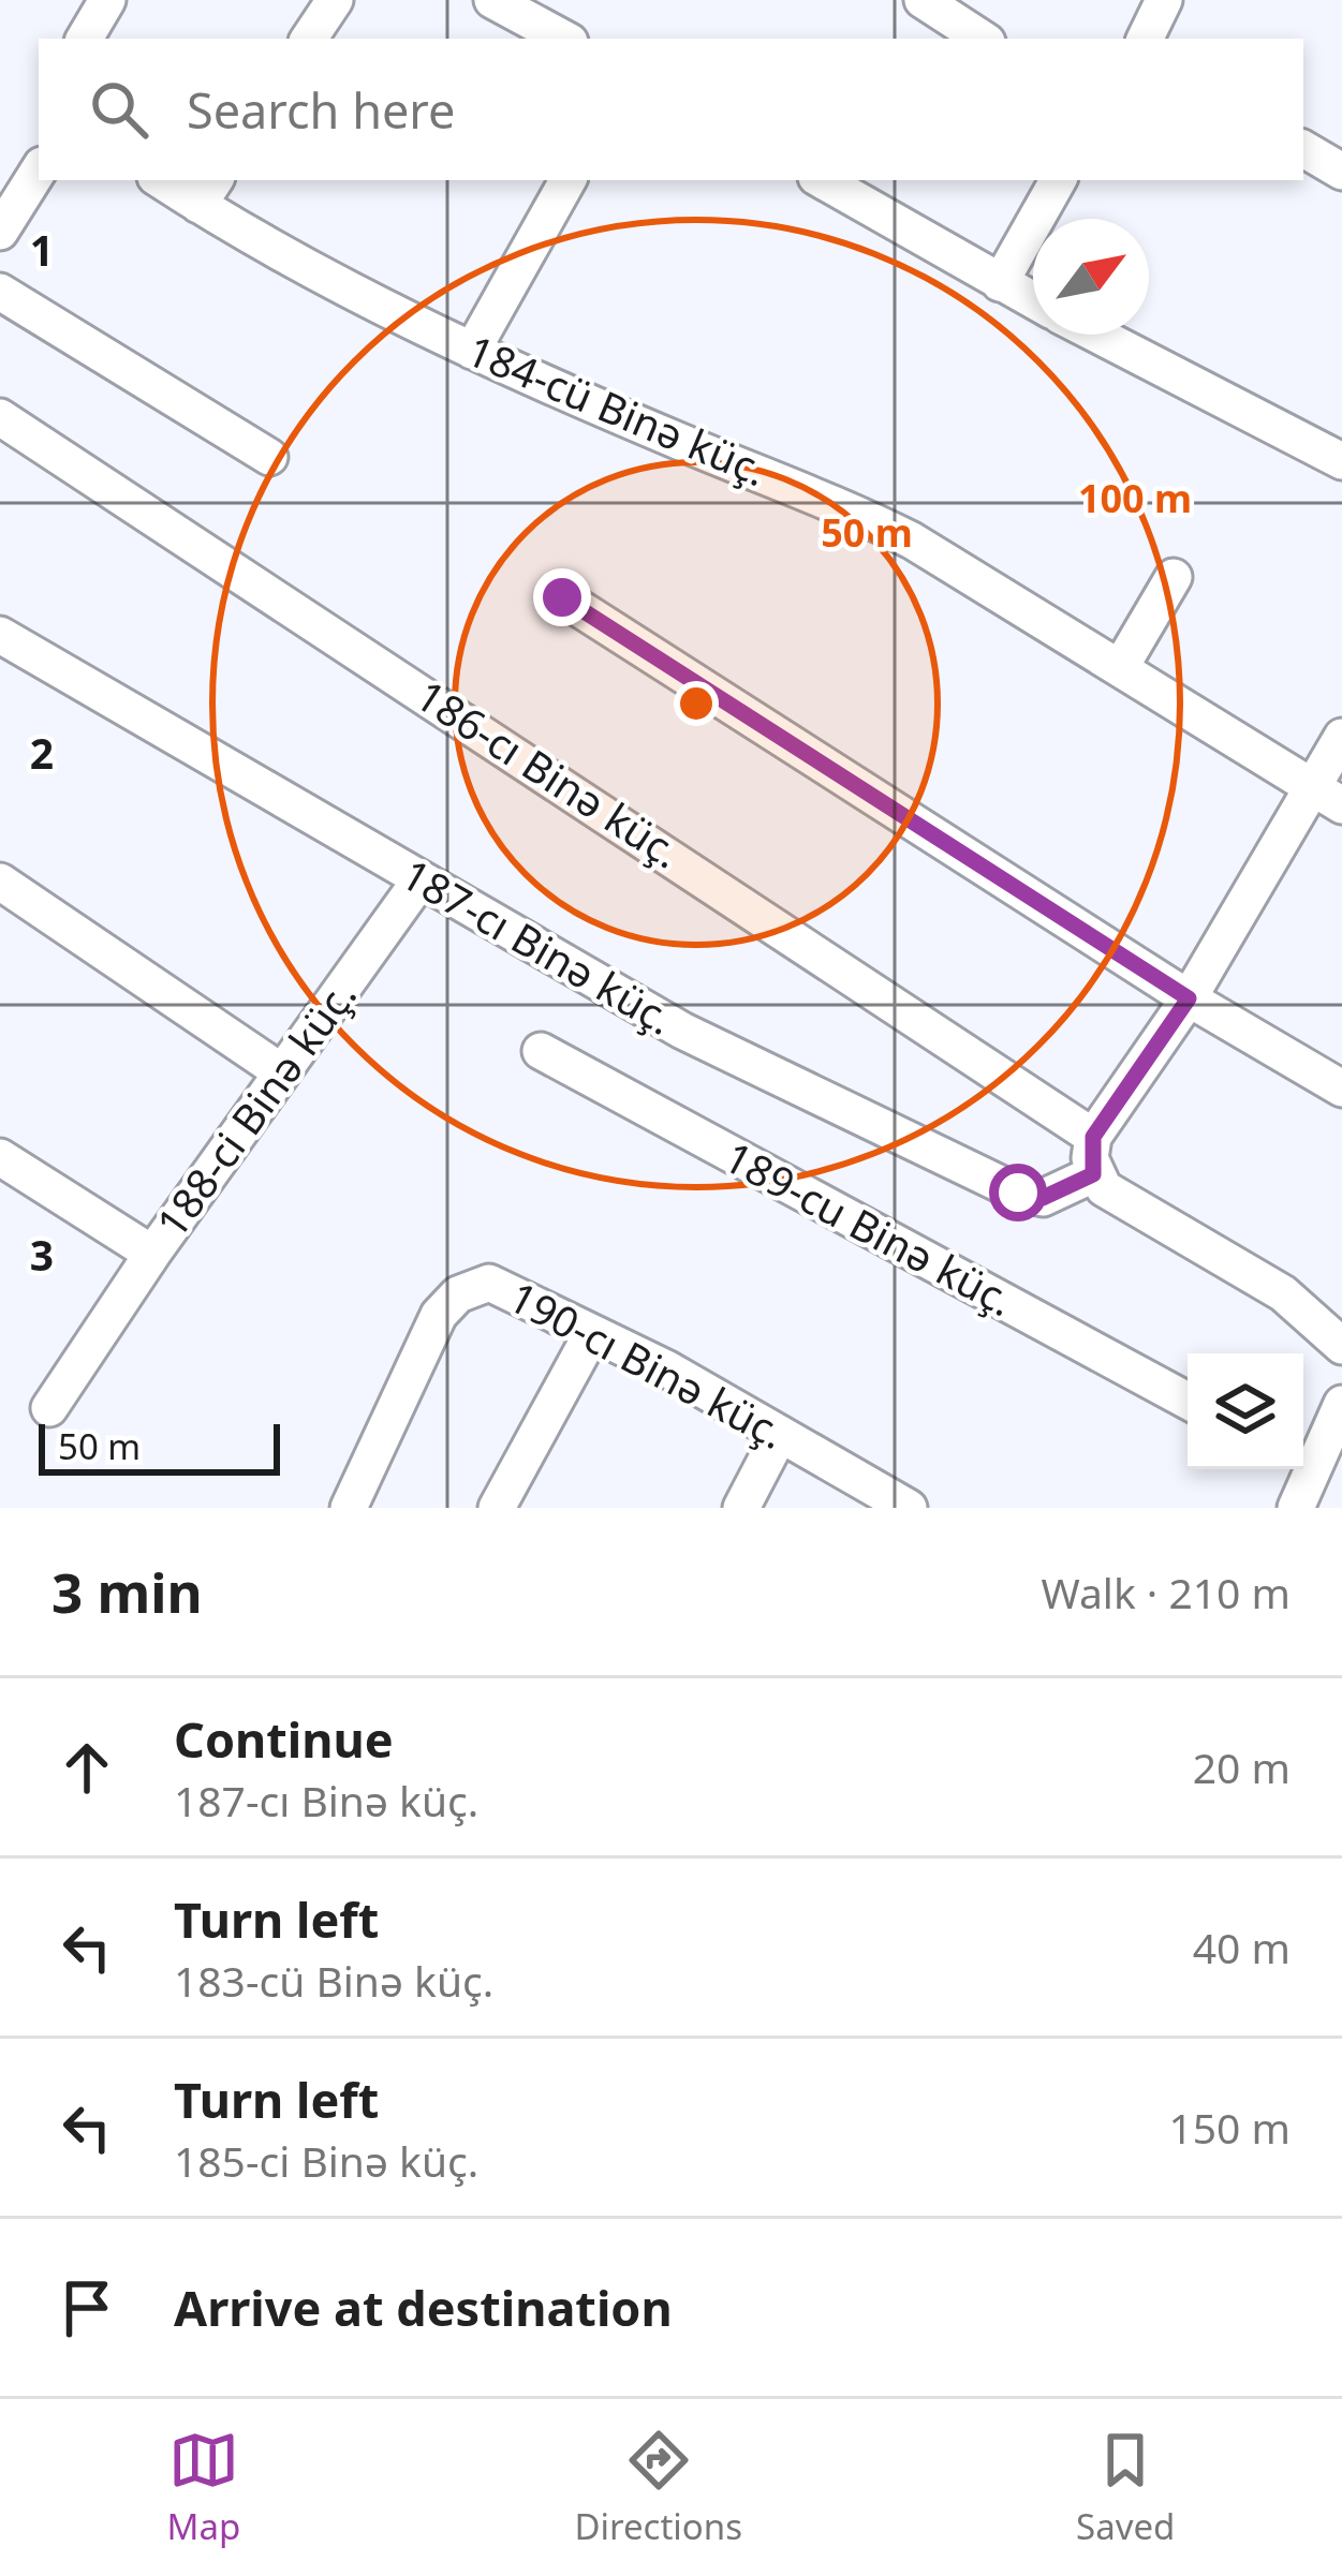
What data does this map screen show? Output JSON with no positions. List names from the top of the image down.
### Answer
{
  "streets": {
    "street": [
      "184-cü Binə küç.",
      "186-cı Binə küç.",
      "187-cı Binə küç.",
      "188-ci Binə küç.",
      "189-cu Binə küç.",
      "190-cı Binə küç."
    ]
  },
  "crossings": [
    ["187-cı Binə küç.", "188-ci Binə küç."]
  ],
  "scale_bar": "50 m",
  "north": "top right",
  "page": {
    "search": "Search here",
    "scale": "50 m",
    "heading": ["3 min", "Walk · 210 m"],
    "list": [
      ["Continue", "187-cı Binə küç.", "20 m"],
      ["Turn left", "183-cü Binə küç.", "40 m"],
      ["Turn left", "185-ci Binə küç.", "150 m"],
      "Arrive at destination"
    ],
    "nav": ["Map", "Directions", "Saved"]
  },
  "grid": {
    "rows": ["1", "2", "3"]
  },
  "rings": ["100 m", "50 m"]
}
